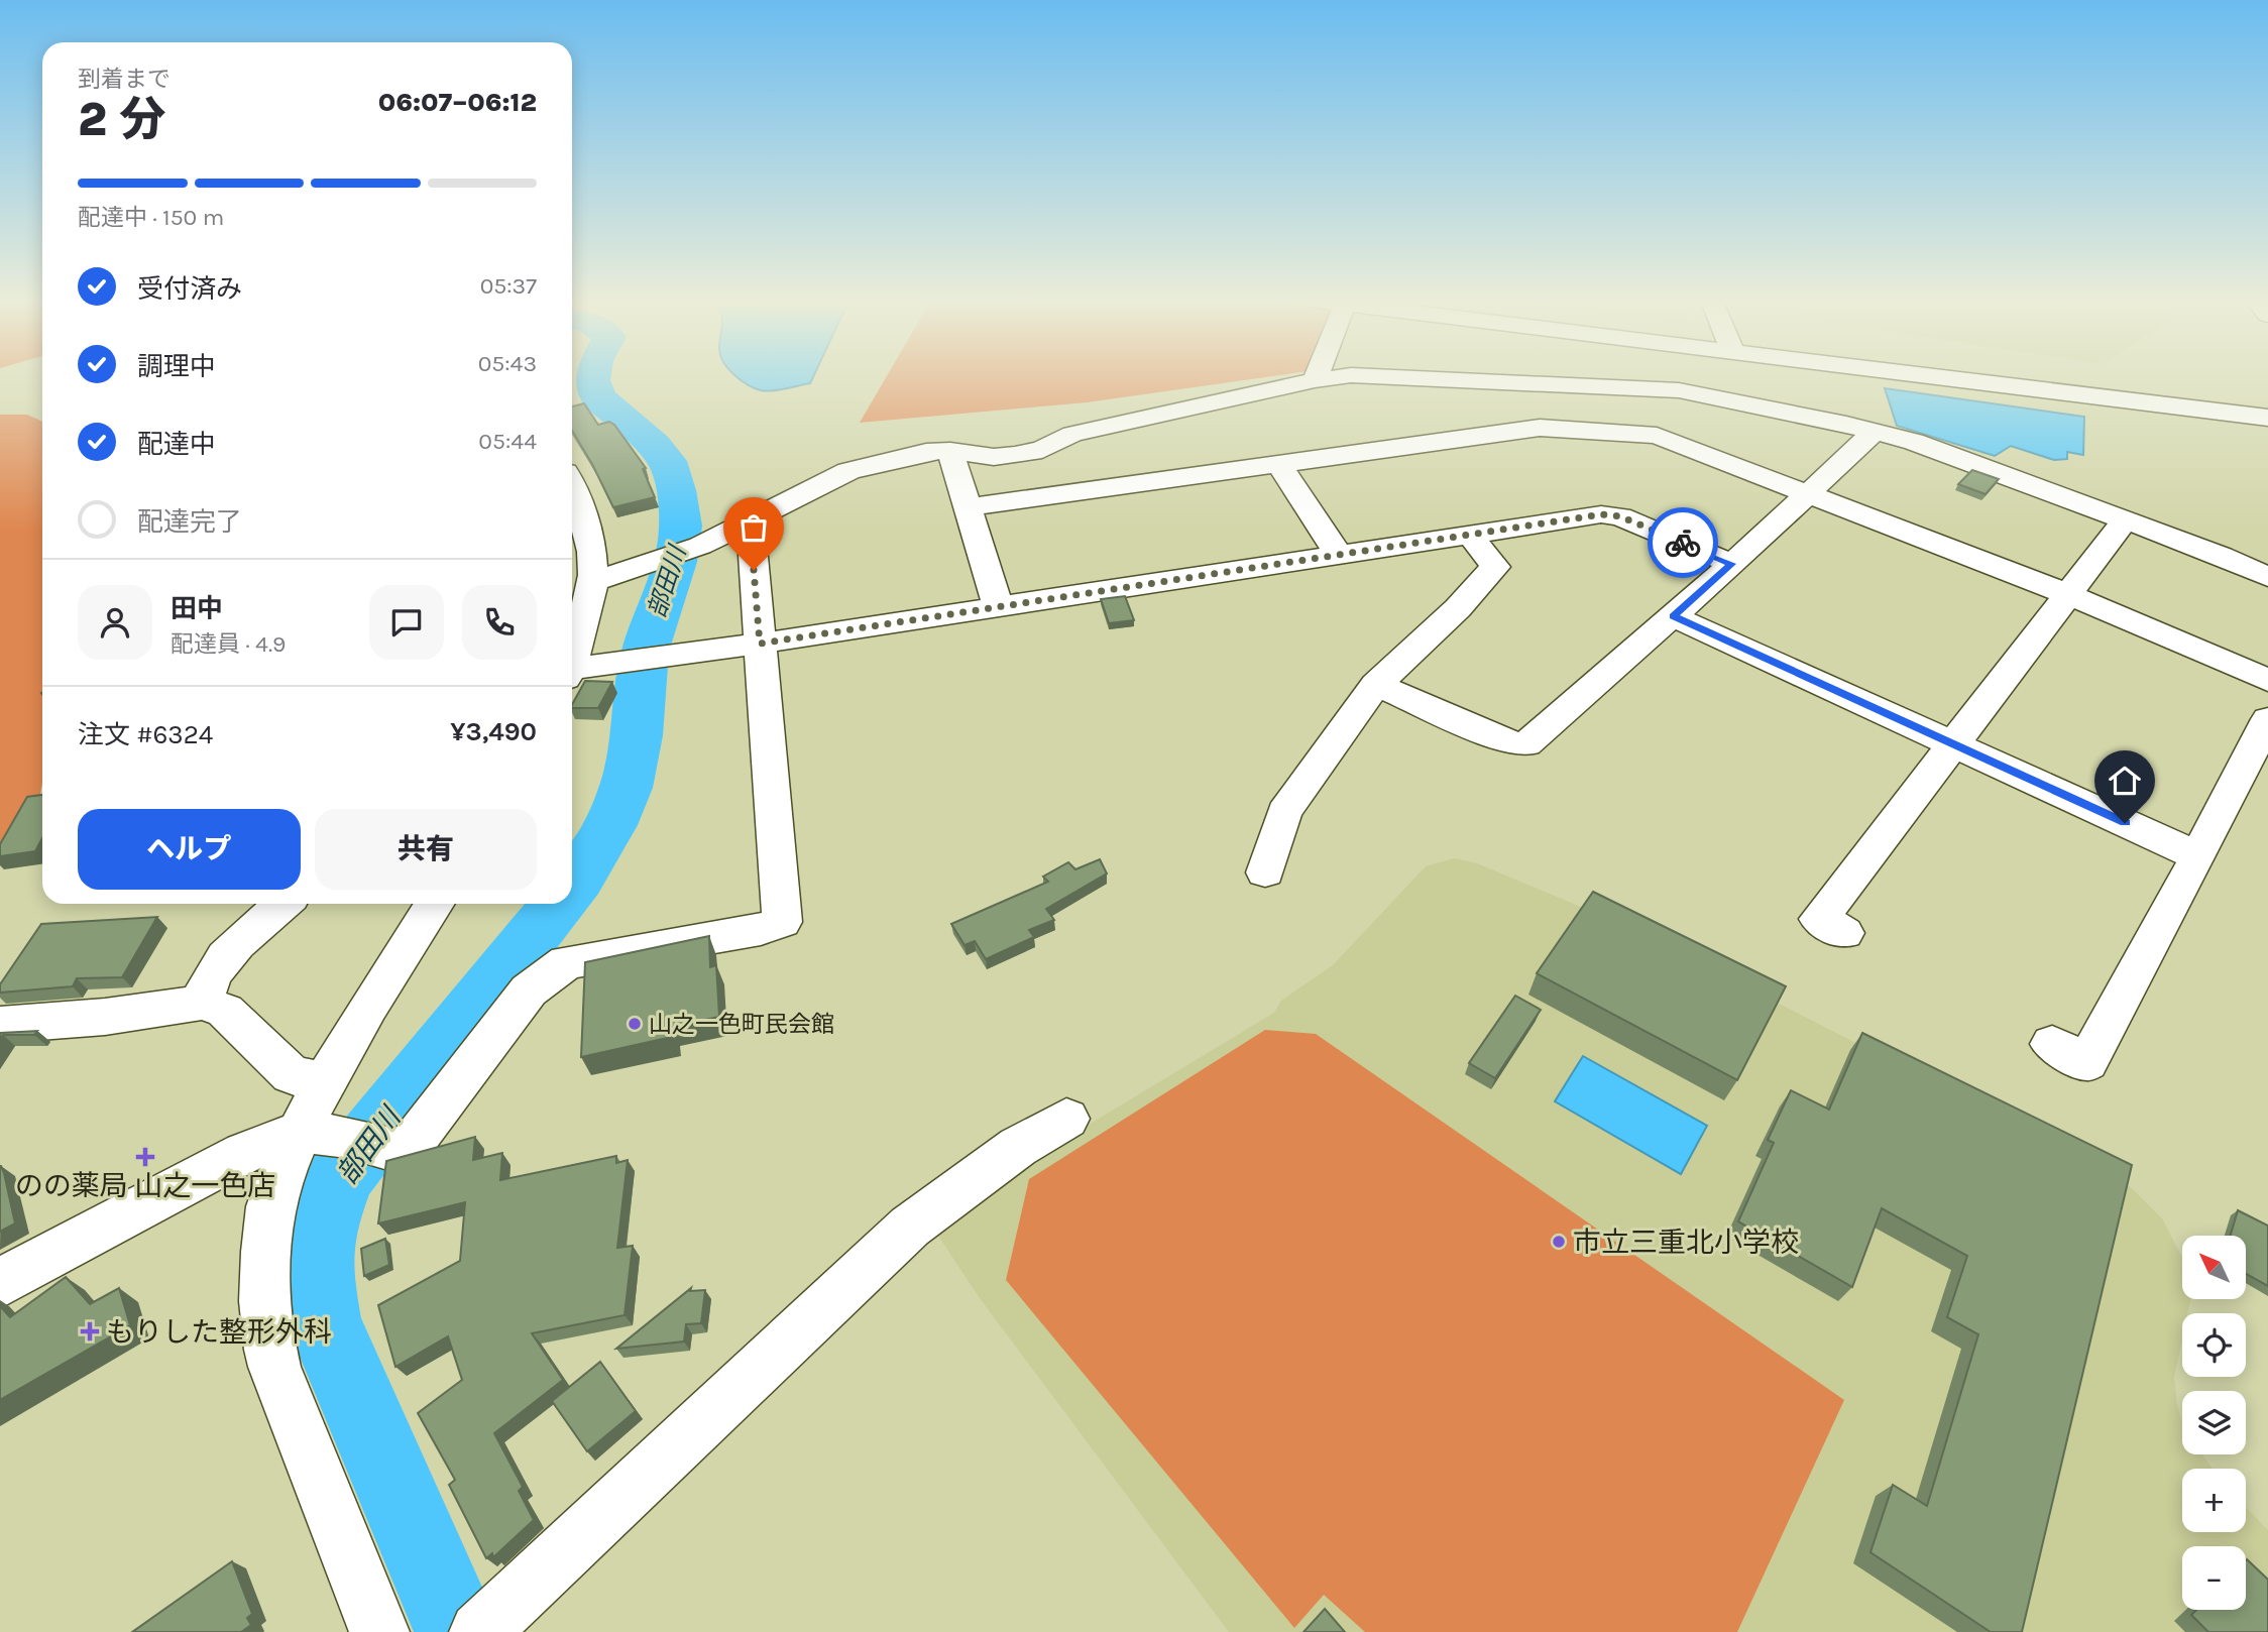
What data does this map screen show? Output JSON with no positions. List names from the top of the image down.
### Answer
{
  "water": ["部田川"],
  "places": {
    "other": ["山之一色町民会館", "市立三重北小学校"],
    "health": ["のの薬局 山之一色店", "もりした整形外科"]
  },
  "north": "top left",
  "page": {
    "heading": ["2 分", "到着まで", "06:07–06:12"],
    "panel": [
      "田中",
      "配達員 · 4.9",
      "注文 #6324",
      "¥3,490"
    ],
    "bar": "配達中 · 150 m",
    "list": [
      ["受付済み", "05:37"],
      ["調理中", "05:43"],
      ["配達中", "05:44"],
      "配達完了"
    ],
    "buttons": ["ヘルプ", "共有"],
    "map_buttons": ["+", "−"]
  }
}
